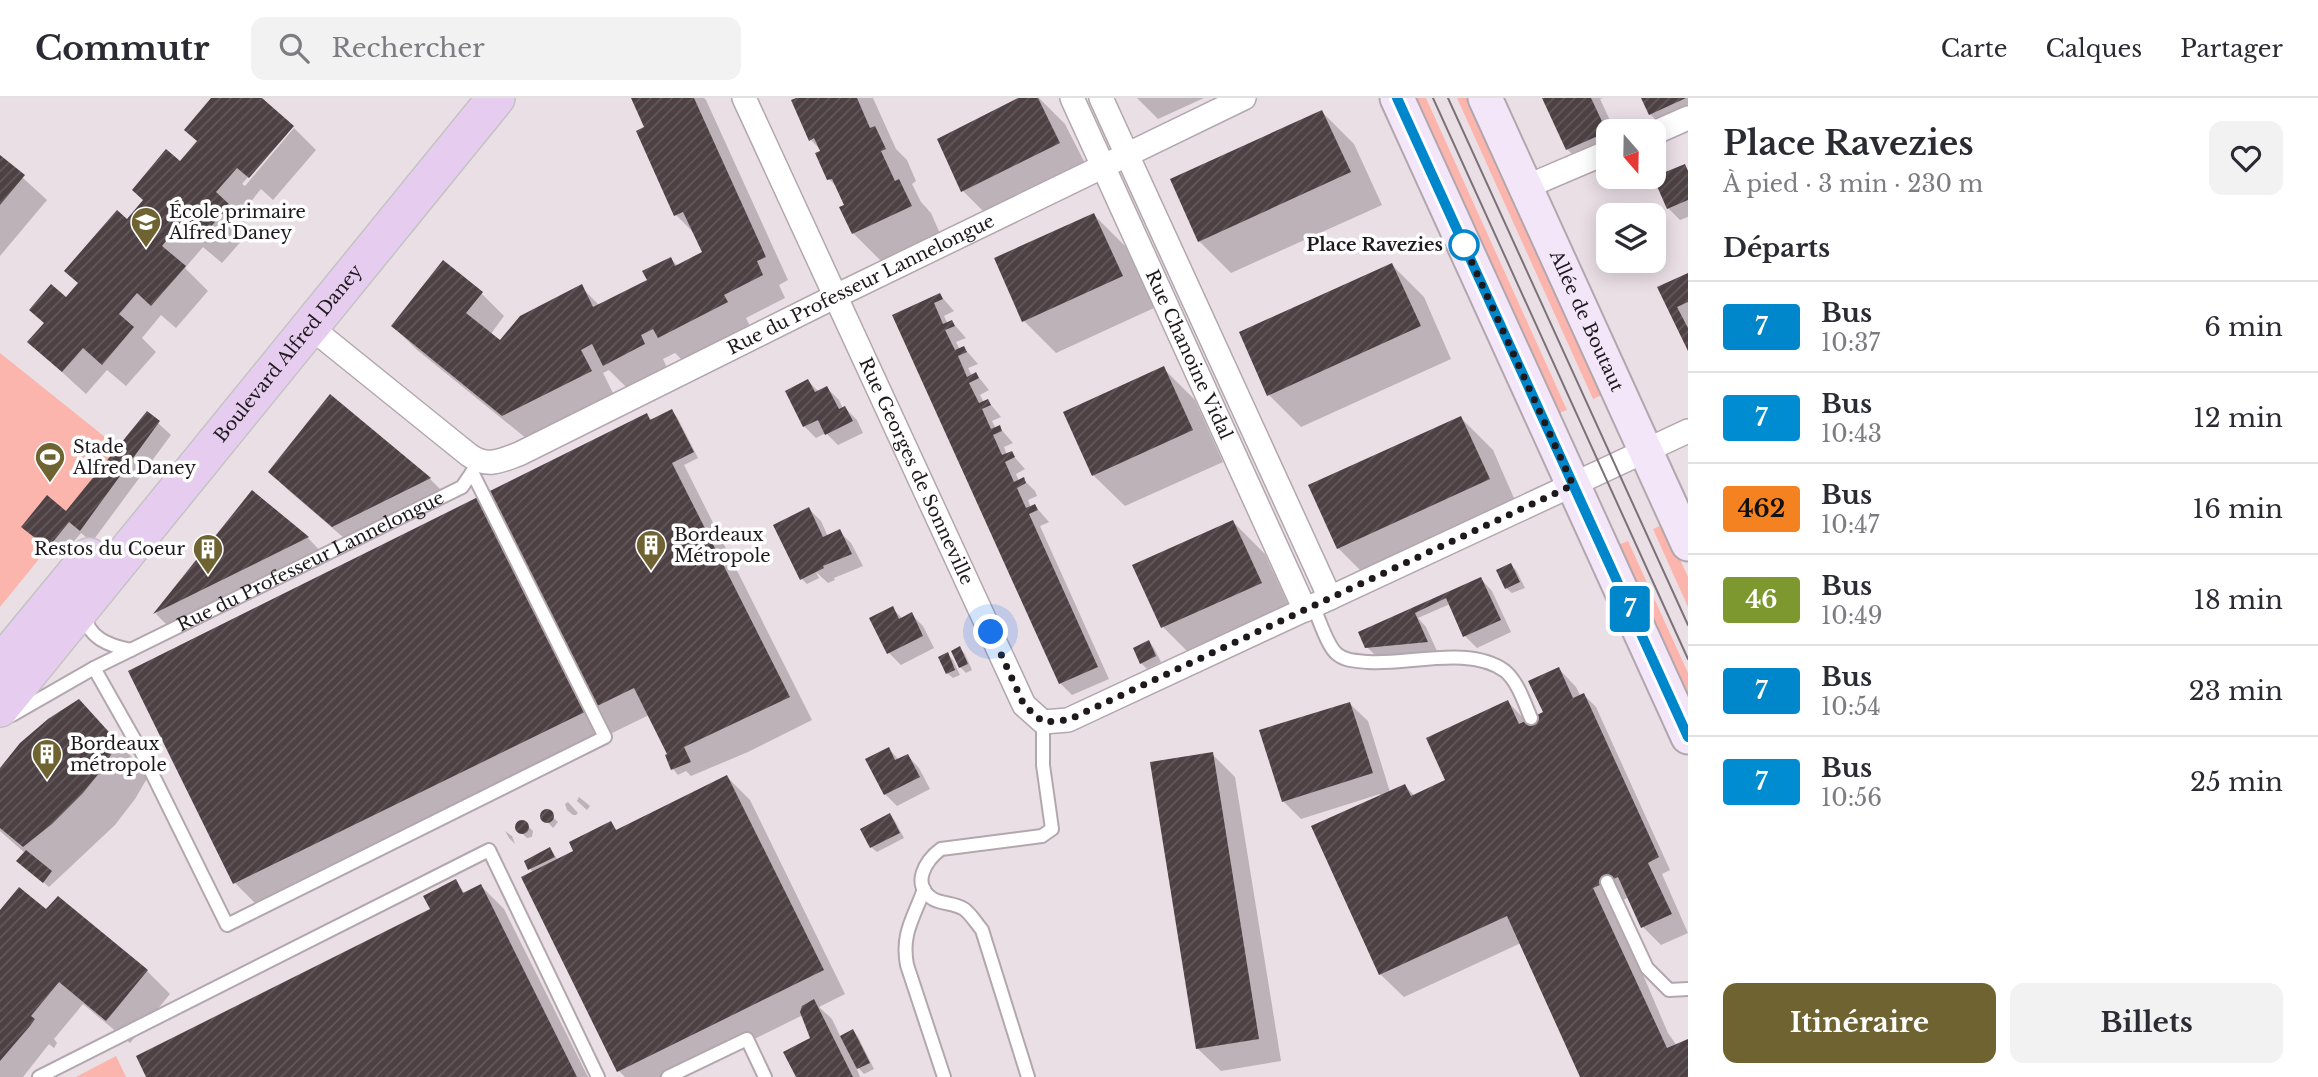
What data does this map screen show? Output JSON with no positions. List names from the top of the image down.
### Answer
{
  "streets": {
    "main road": ["Allée de Boutaut", "Boulevard Alfred Daney"],
    "street": ["Rue du Professeur Lannelongue", "Rue Chanoine Vidal", "Rue Georges de Sonneville"]
  },
  "crossings": [
    ["Rue du Professeur Lannelongue", "Rue Chanoine Vidal"],
    ["Rue du Professeur Lannelongue", "Rue Georges de Sonneville"]
  ],
  "places": {
    "other": ["Place Ravezies"],
    "school or university": ["École primaire Alfred Daney"],
    "sports": ["Stade Alfred Daney"],
    "building": ["Bordeaux Métropole", "Restos du Coeur", "Bordeaux métropole"]
  },
  "lines": ["bus line 7"],
  "north": "bottom",
  "page": {
    "header": "Commutr",
    "search": "Rechercher",
    "nav": ["Carte", "Calques", "Partager"],
    "on_map": "7",
    "heading": [
      ["Place Ravezies", "À pied · 3 min · 230 m"],
      "Départs"
    ],
    "list": [
      {
        "mark": "7",
        "name": "Bus",
        "note": "10:37",
        "value": "6 min"
      },
      {
        "mark": "7",
        "name": "Bus",
        "note": "10:43",
        "value": "12 min"
      },
      {
        "mark": "462",
        "name": "Bus",
        "note": "10:47",
        "value": "16 min"
      },
      {
        "mark": "46",
        "name": "Bus",
        "note": "10:49",
        "value": "18 min"
      },
      {
        "mark": "7",
        "name": "Bus",
        "note": "10:54",
        "value": "23 min"
      },
      {
        "mark": "7",
        "name": "Bus",
        "note": "10:56",
        "value": "25 min"
      }
    ],
    "buttons": ["Itinéraire", "Billets"]
  }
}
